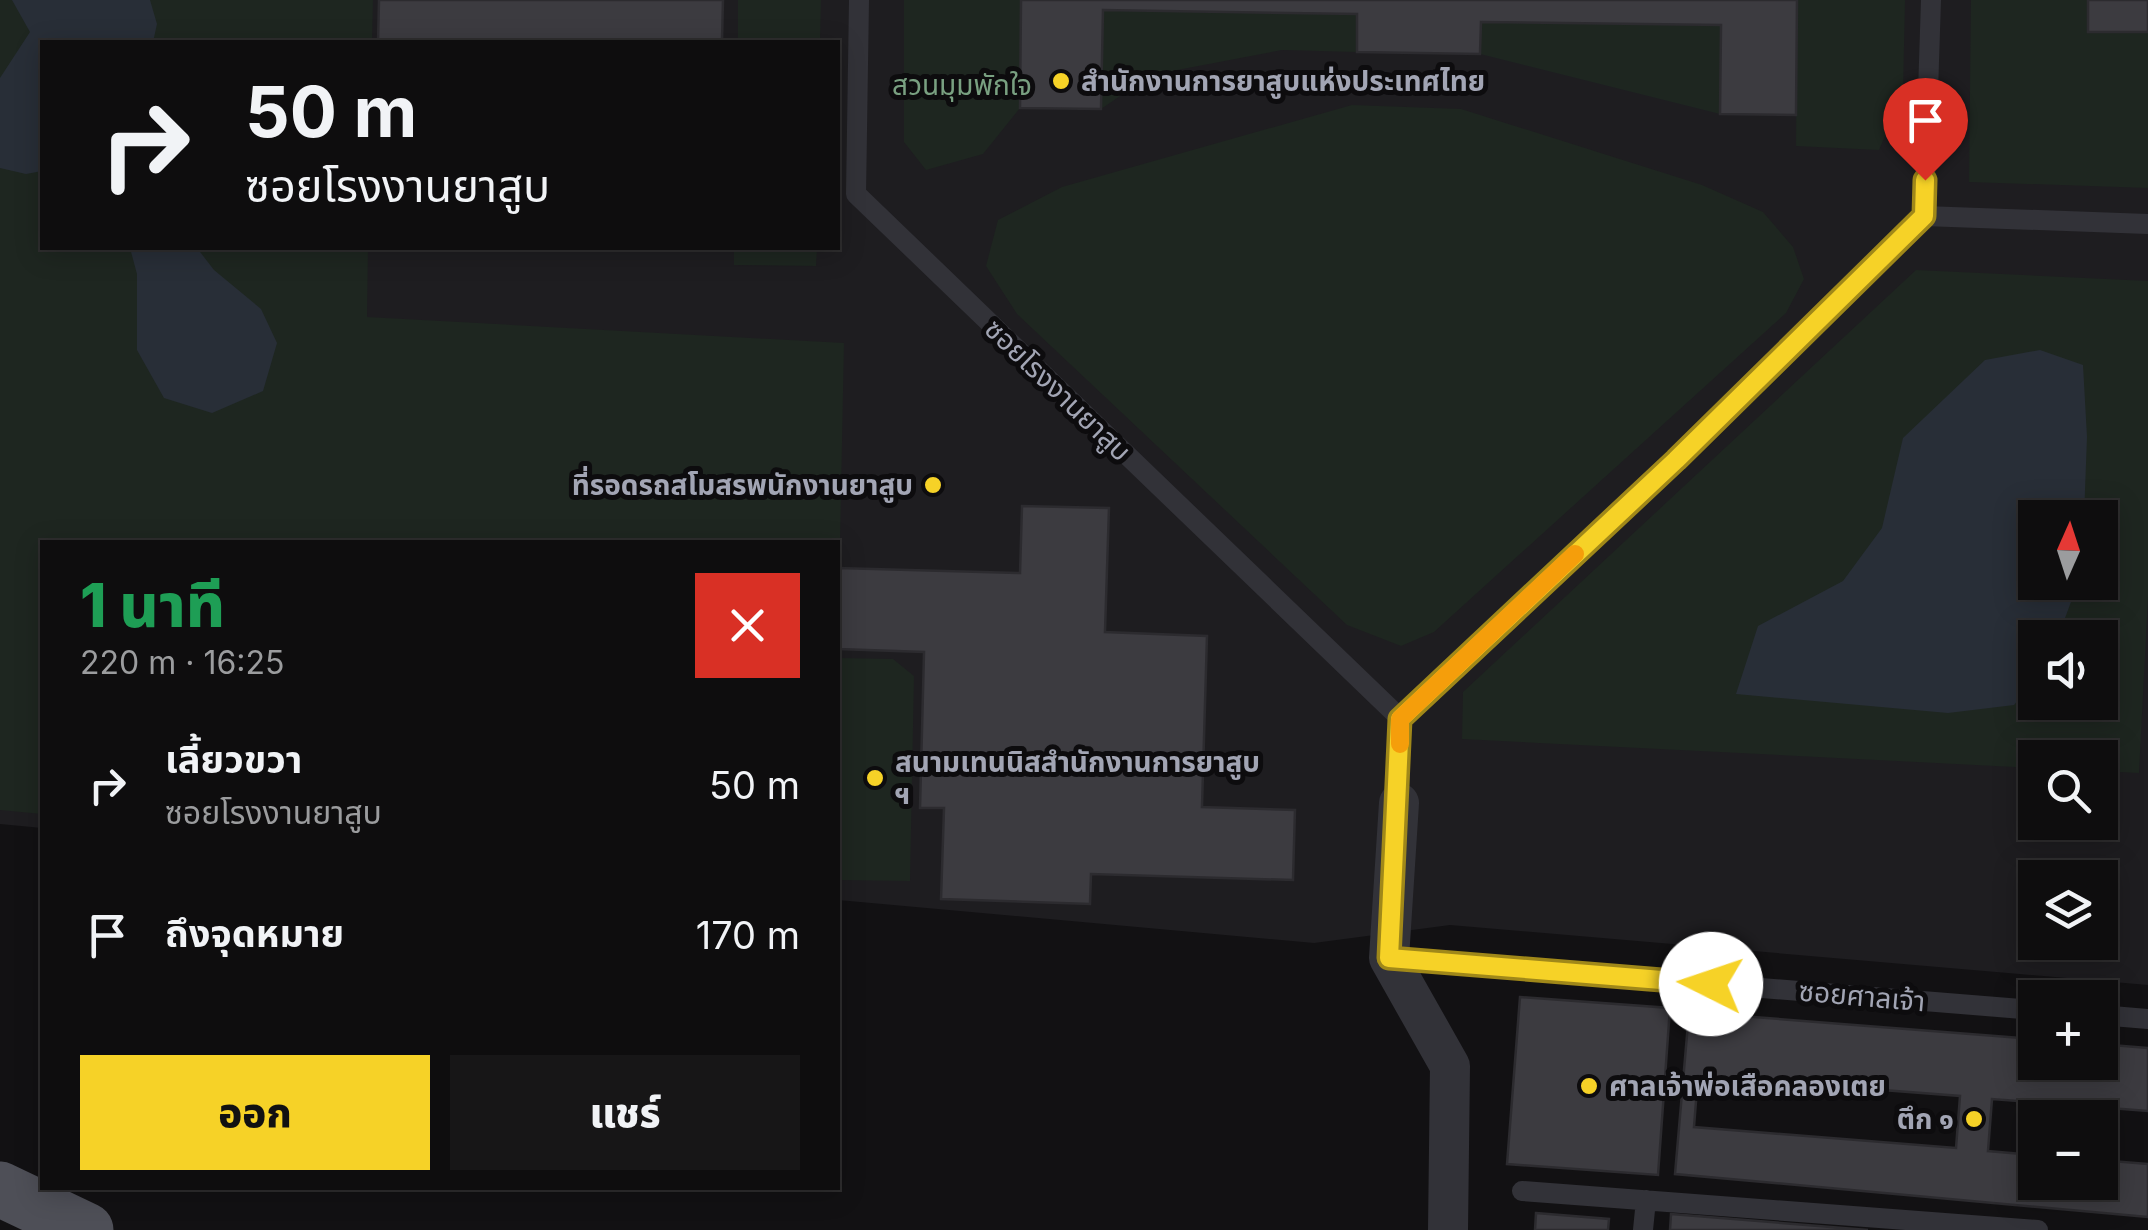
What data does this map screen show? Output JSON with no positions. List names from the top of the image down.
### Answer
{
  "streets": {
    "lane": ["ซอยโรงงานยาสูบ", "ซอยศาลเจ้า"]
  },
  "parks": ["สวนมุมพักใจ"],
  "places": [
    "สำนักงานการยาสูบแห่งประเทศไทย",
    "ที่รอดรถสโมสรพนักงานยาสูบ",
    "สนามเทนนิสสำนักงานการยาสูบ ฯ",
    "ศาลเจ้าพ่อเสือคลองเตย",
    "ตึก ๑"
  ],
  "north": "top",
  "page": {
    "turn": ["50 m", "ซอยโรงงานยาสูบ"],
    "map_buttons": ["+", "−"],
    "heading": ["1 นาที", "220 m · 16:25"],
    "list": [
      {
        "name": "เลี้ยวขวา",
        "note": "ซอยโรงงานยาสูบ",
        "value": "50 m"
      },
      {
        "name": "ถึงจุดหมาย",
        "value": "170 m"
      }
    ],
    "buttons": ["ออก", "แชร์"]
  }
}
